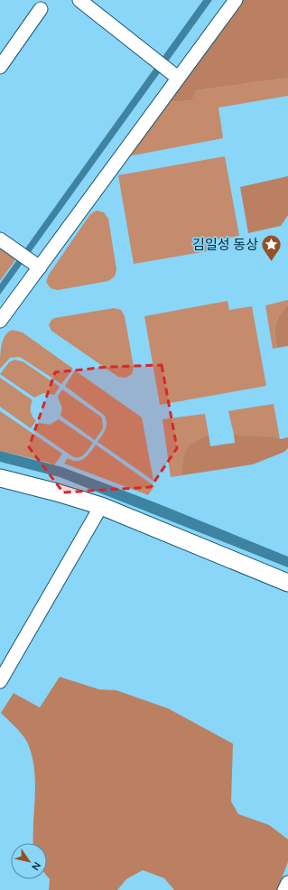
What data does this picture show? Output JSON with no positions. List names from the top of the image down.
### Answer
{
  "places": {
    "place": ["김일성 동상"]
  },
  "north": "bottom right"
}
